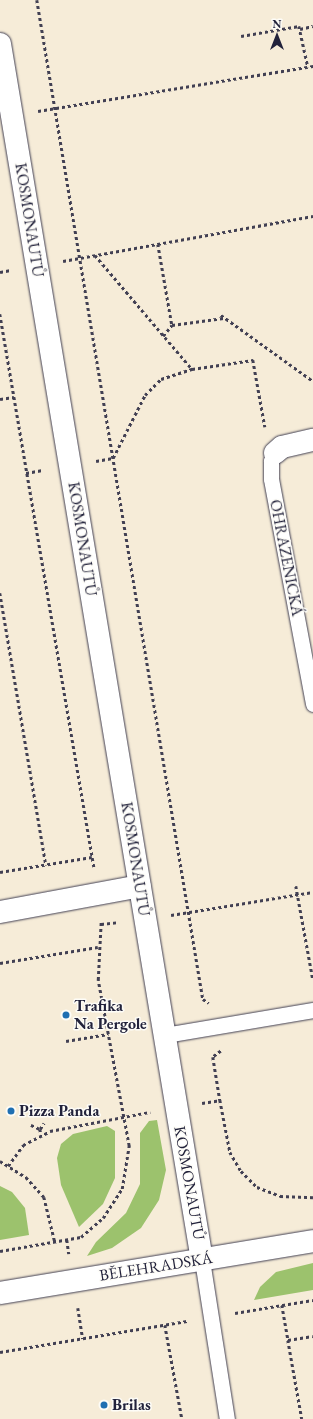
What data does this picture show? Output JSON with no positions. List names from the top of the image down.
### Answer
{
  "streets": {
    "street": ["KOSMONAUTŮ", "BĚLEHRADSKÁ"],
    "lane": ["OHRAZENICKÁ"]
  },
  "crossings": [
    ["KOSMONAUTŮ", "BĚLEHRADSKÁ"]
  ],
  "places": ["Trafika Na Pergole", "Pizza Panda", "Brilas"],
  "north": "top"
}
